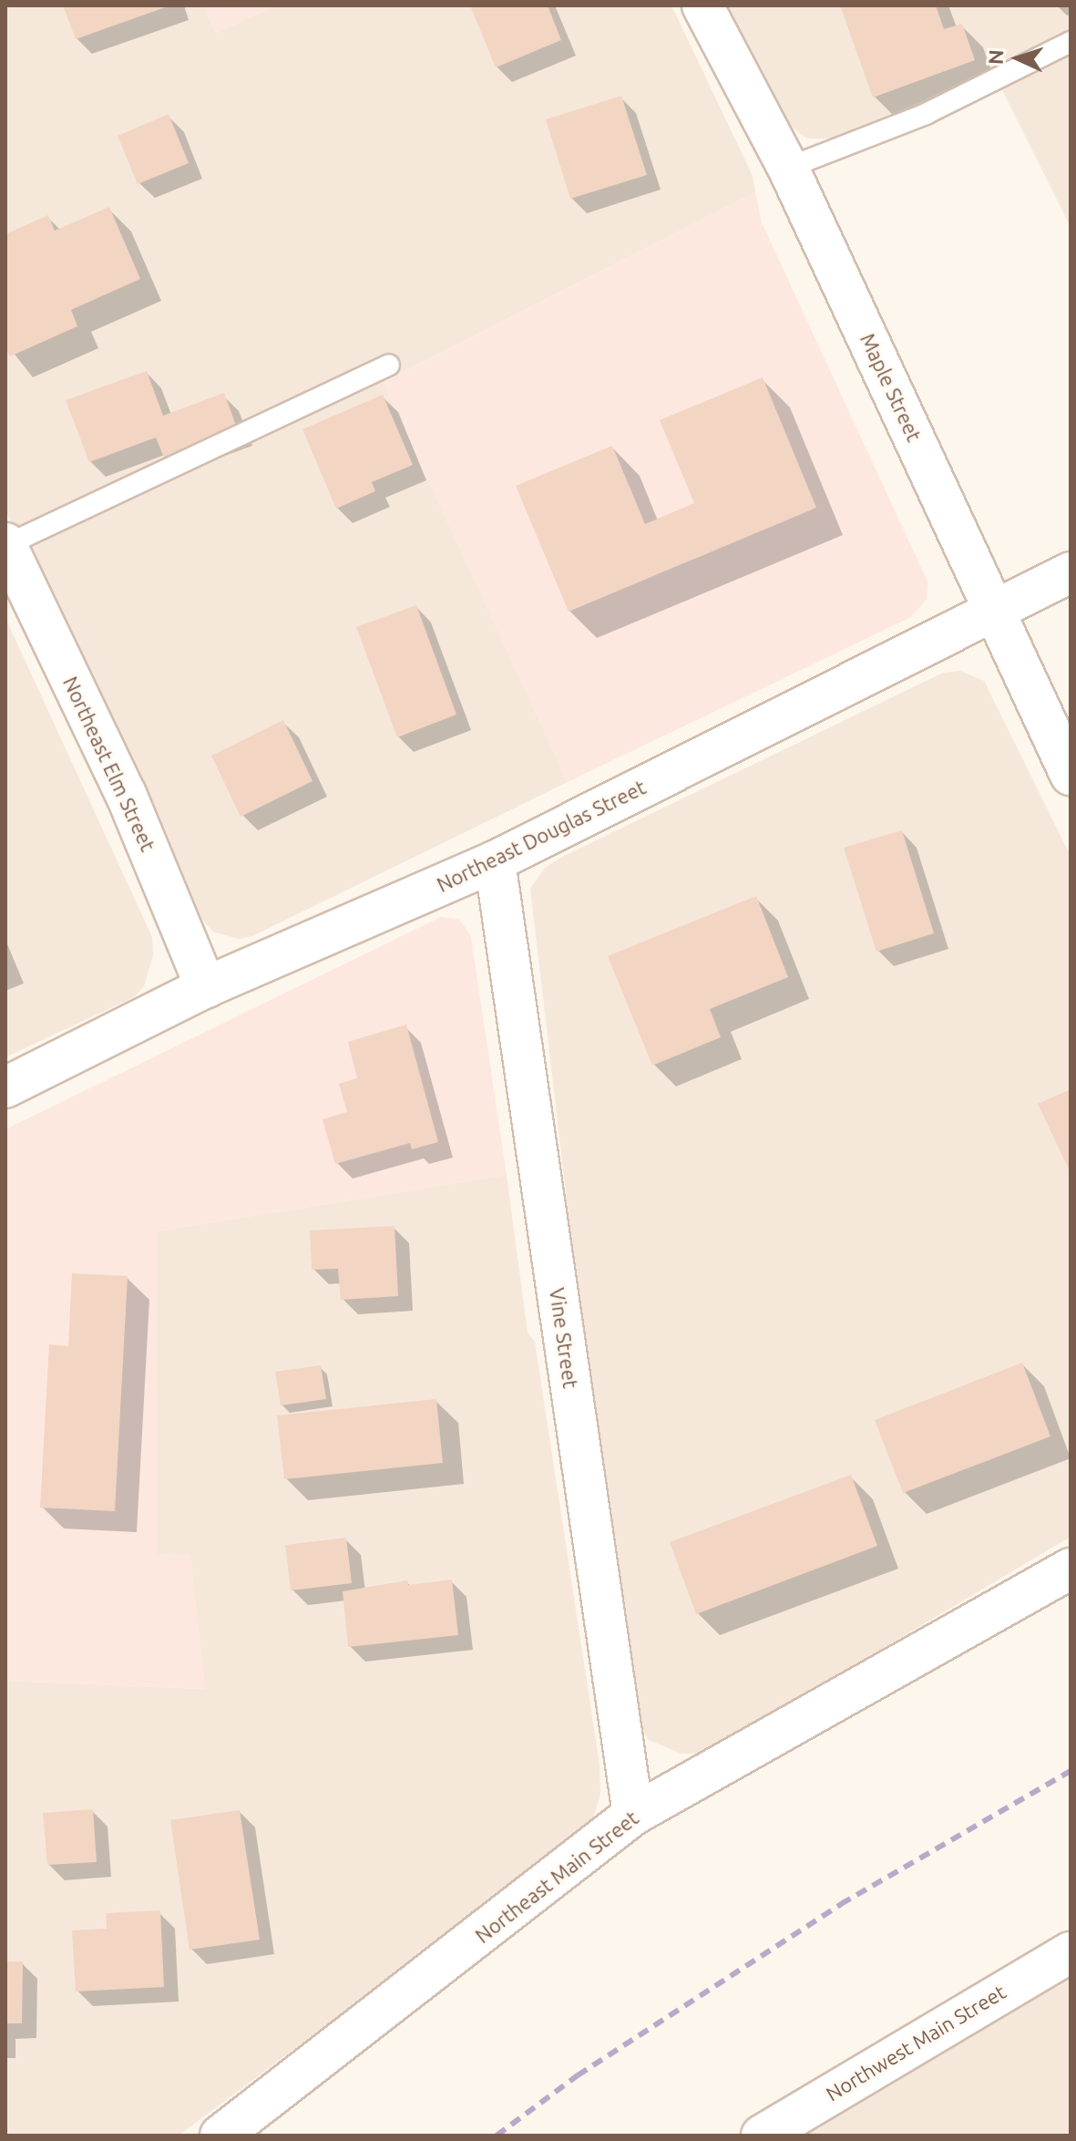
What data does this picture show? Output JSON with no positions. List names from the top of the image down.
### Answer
{
  "streets": {
    "street": [
      "Maple Street",
      "Northeast Elm Street",
      "Northeast Douglas Street",
      "Vine Street",
      "Northeast Main Street",
      "Northwest Main Street"
    ]
  },
  "crossings": [
    ["Maple Street", "Northeast Douglas Street"],
    ["Northeast Elm Street", "Northeast Douglas Street"],
    ["Northeast Douglas Street", "Vine Street"],
    ["Vine Street", "Northeast Main Street"]
  ],
  "north": "left"
}
